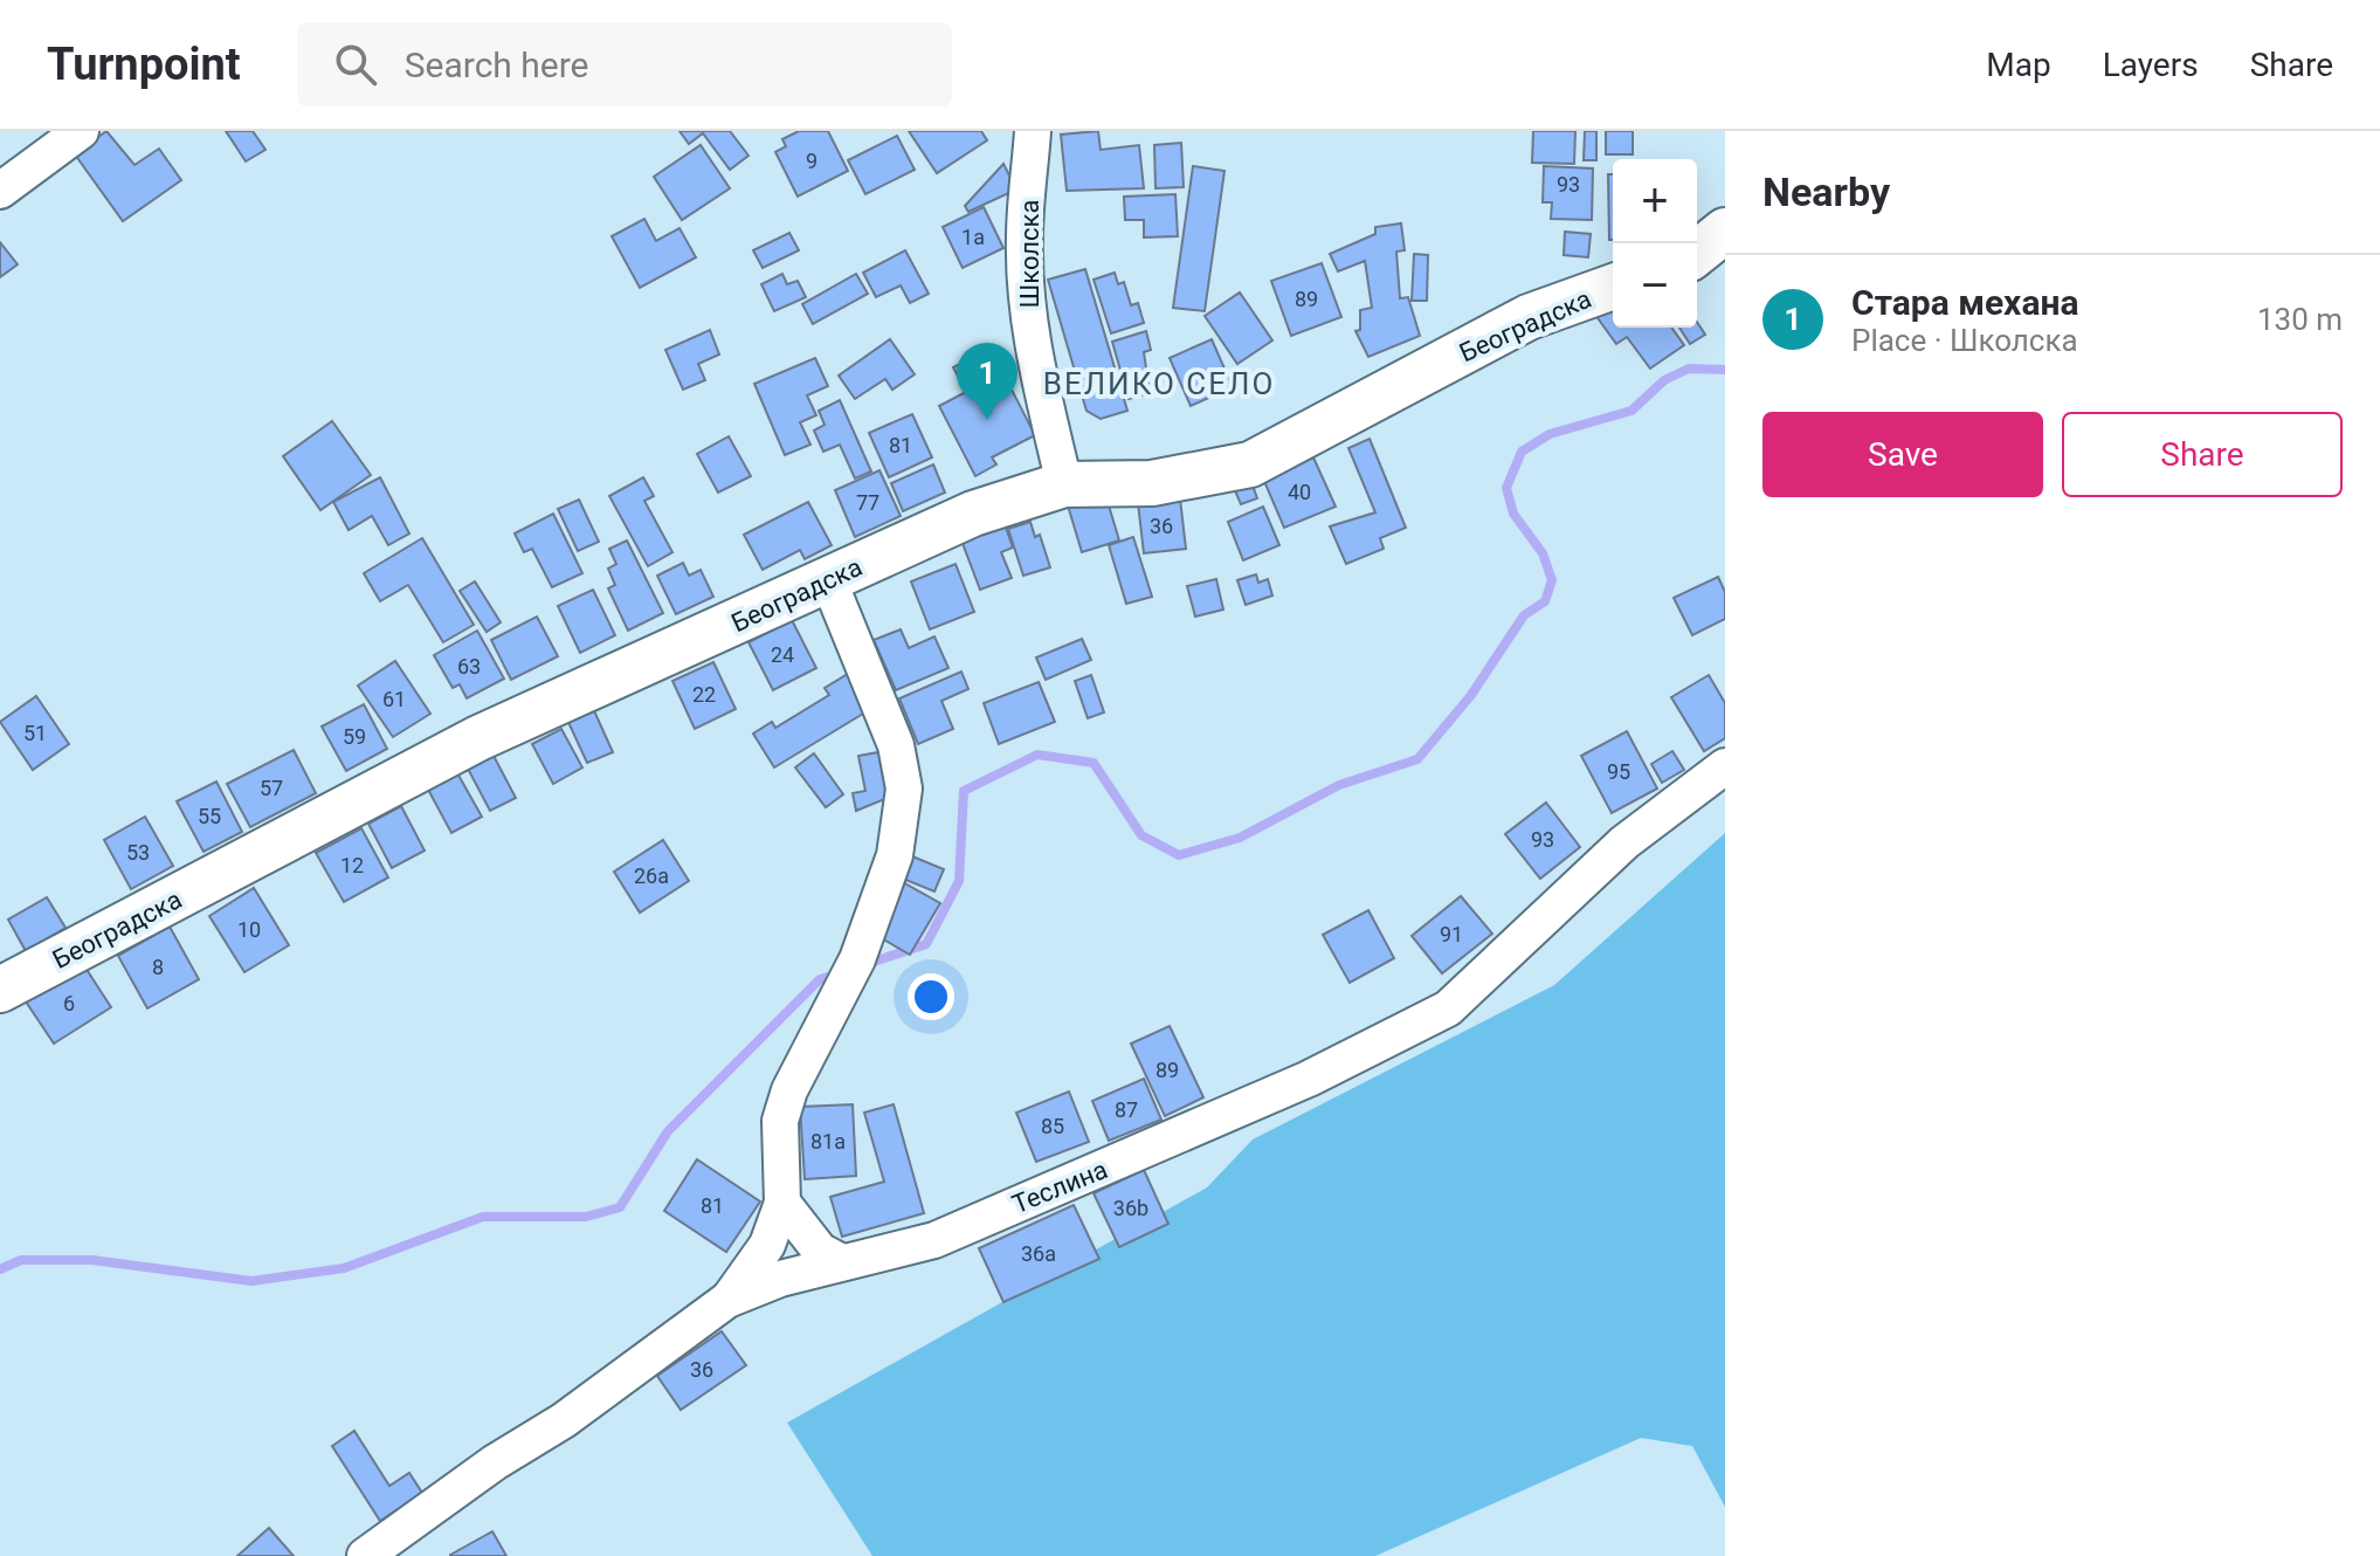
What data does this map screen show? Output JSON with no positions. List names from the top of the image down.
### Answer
{
  "streets": {
    "street": ["Школска", "Београдска", "Теслина"]
  },
  "crossings": [
    ["Школска", "Београдска"]
  ],
  "districts": ["ВЕЛИКО СЕЛО"],
  "house_numbers": [
    "9",
    "93",
    "1a",
    "89",
    "81",
    "40",
    "77",
    "36",
    "24",
    "63",
    "22",
    "61",
    "51",
    "59",
    "95",
    "57",
    "55",
    "93",
    "53",
    "12",
    "26a",
    "10",
    "91",
    "8",
    "6",
    "89",
    "87",
    "85",
    "81a",
    "81",
    "36b",
    "36a",
    "36"
  ],
  "page": {
    "header": "Turnpoint",
    "search": "Search here",
    "nav": ["Map", "Layers", "Share"],
    "heading": "Nearby",
    "map_buttons": ["+", "−"],
    "list": [
      {
        "mark": "1",
        "name": "Стара механа",
        "note": "Place · Школска",
        "value": "130 m"
      }
    ],
    "pins": "1",
    "buttons": ["Save", "Share"]
  }
}
